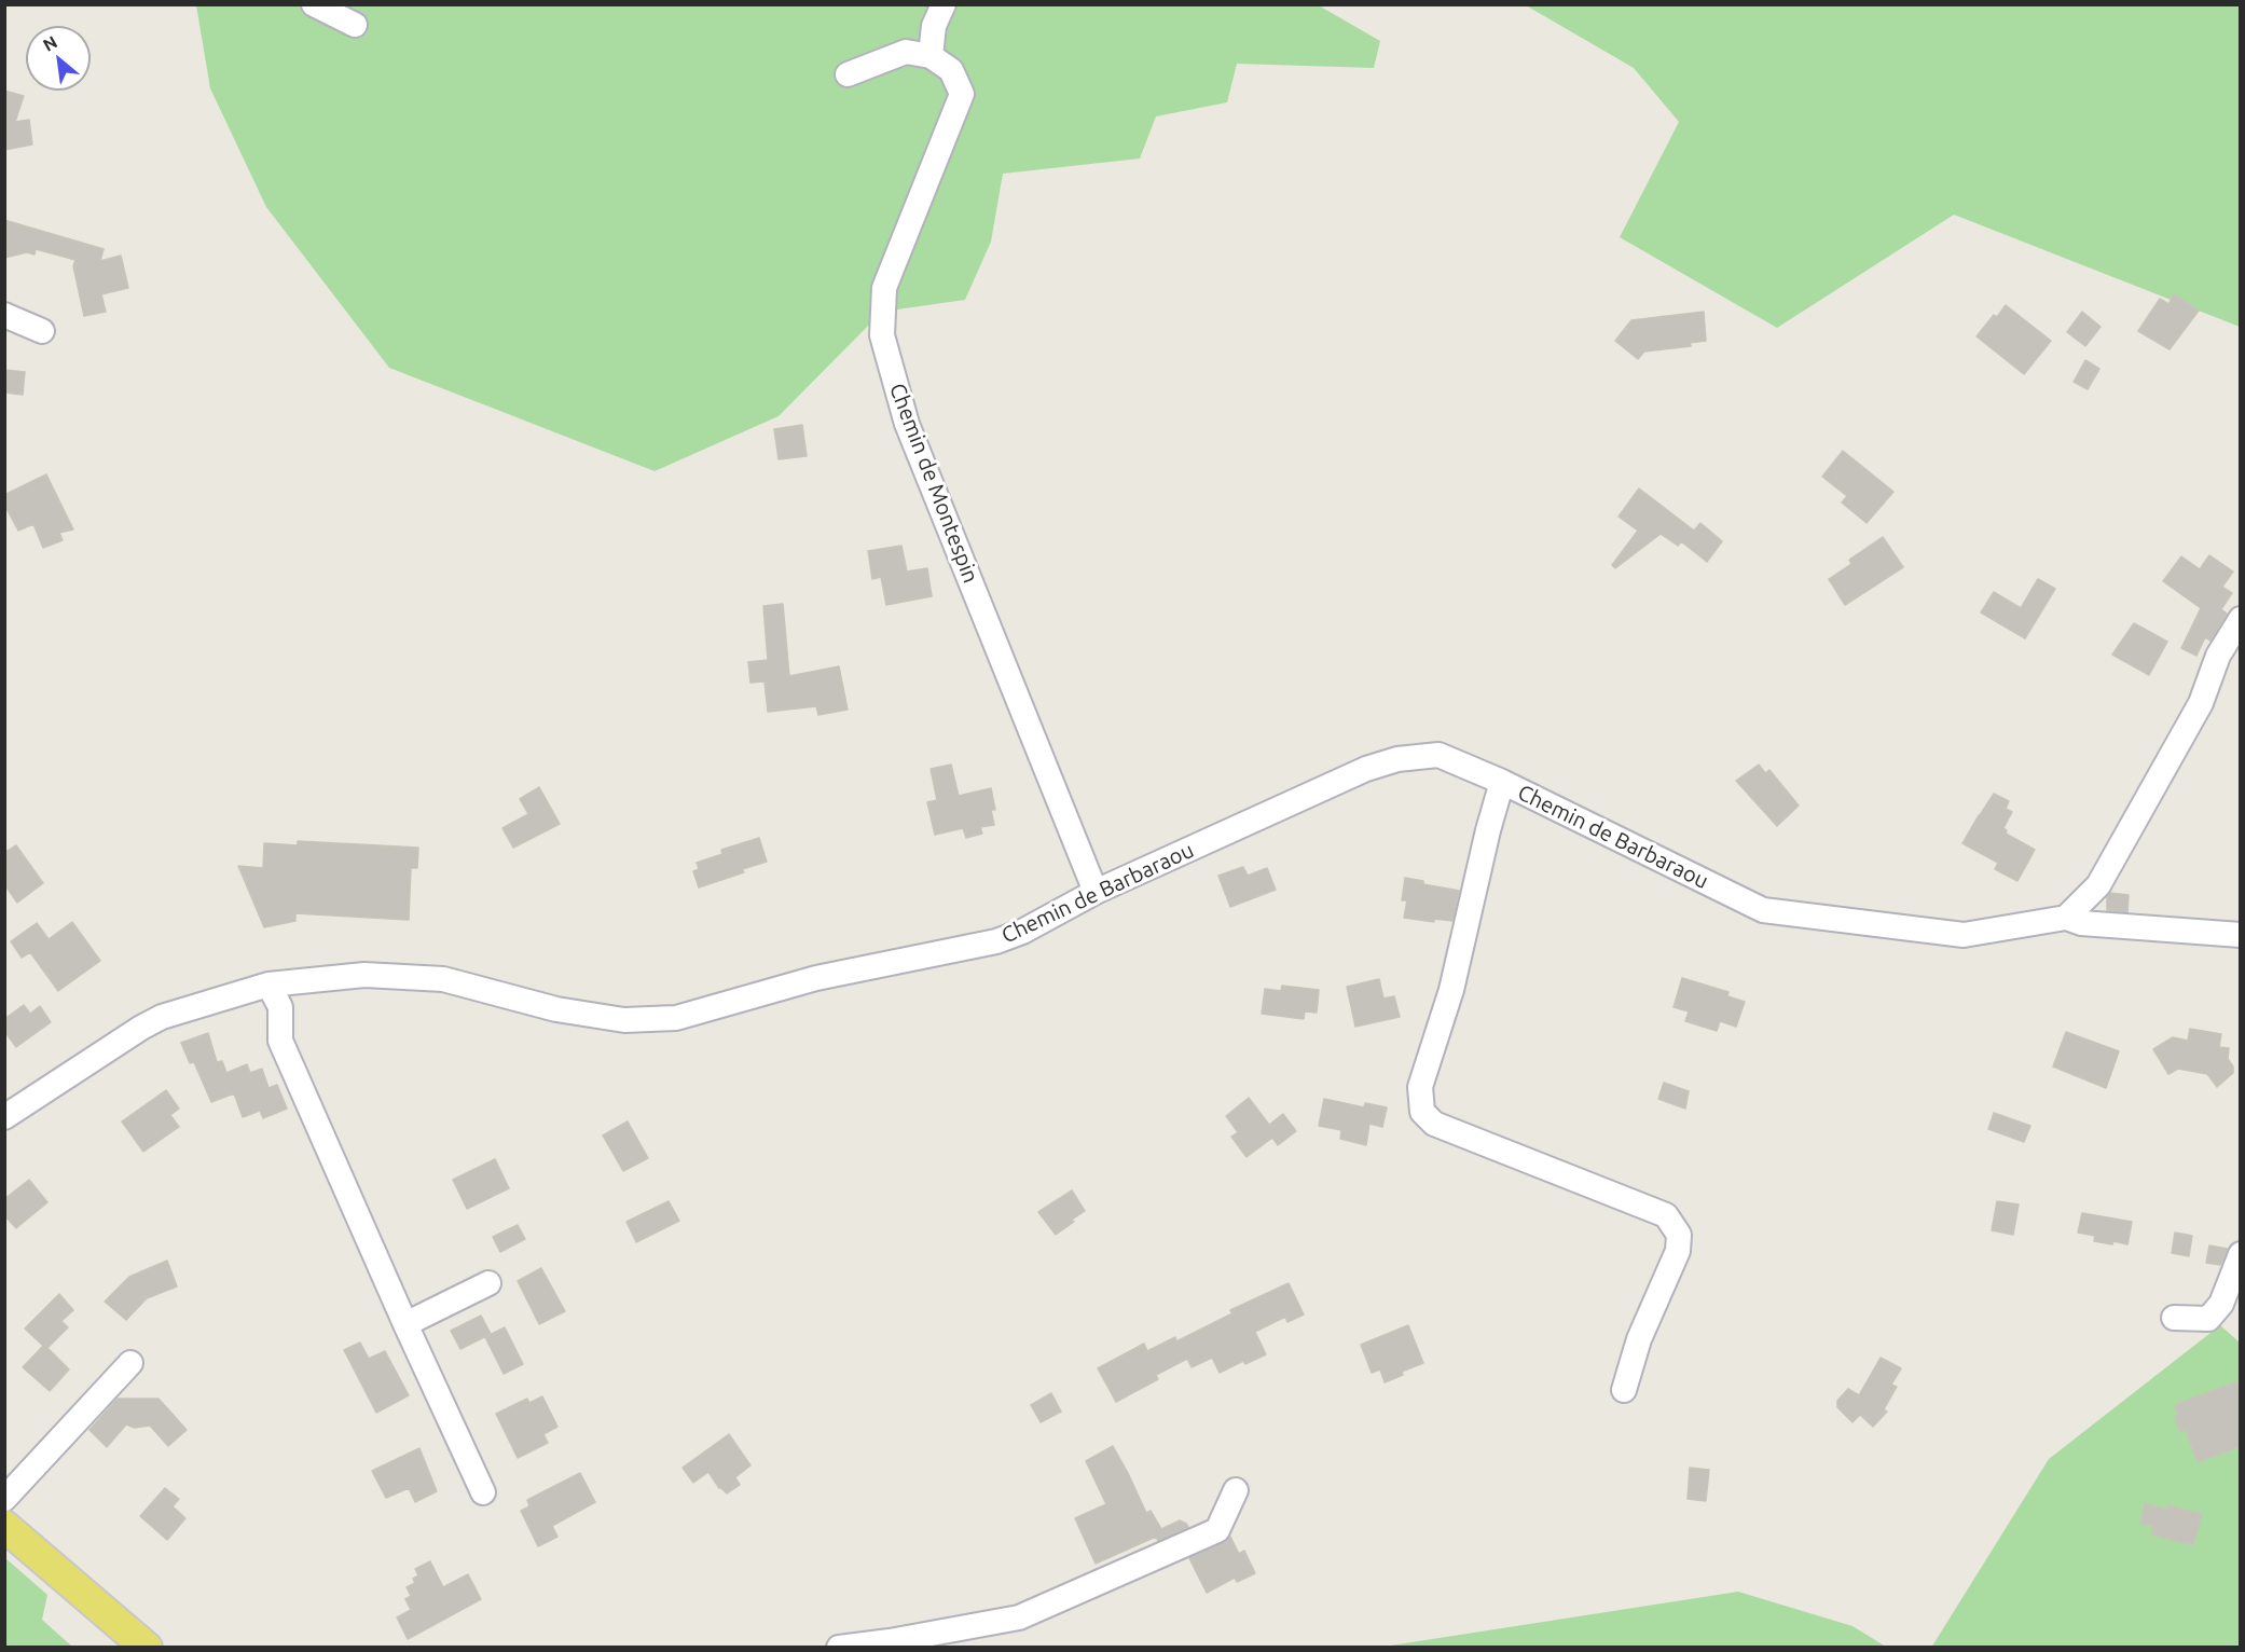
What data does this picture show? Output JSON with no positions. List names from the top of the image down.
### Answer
{
  "streets": {
    "street": ["Chemin de Montespin", "Chemin de Barbaraou"]
  },
  "crossings": [
    ["Chemin de Montespin", "Chemin de Barbaraou"]
  ],
  "north": "top left"
}
